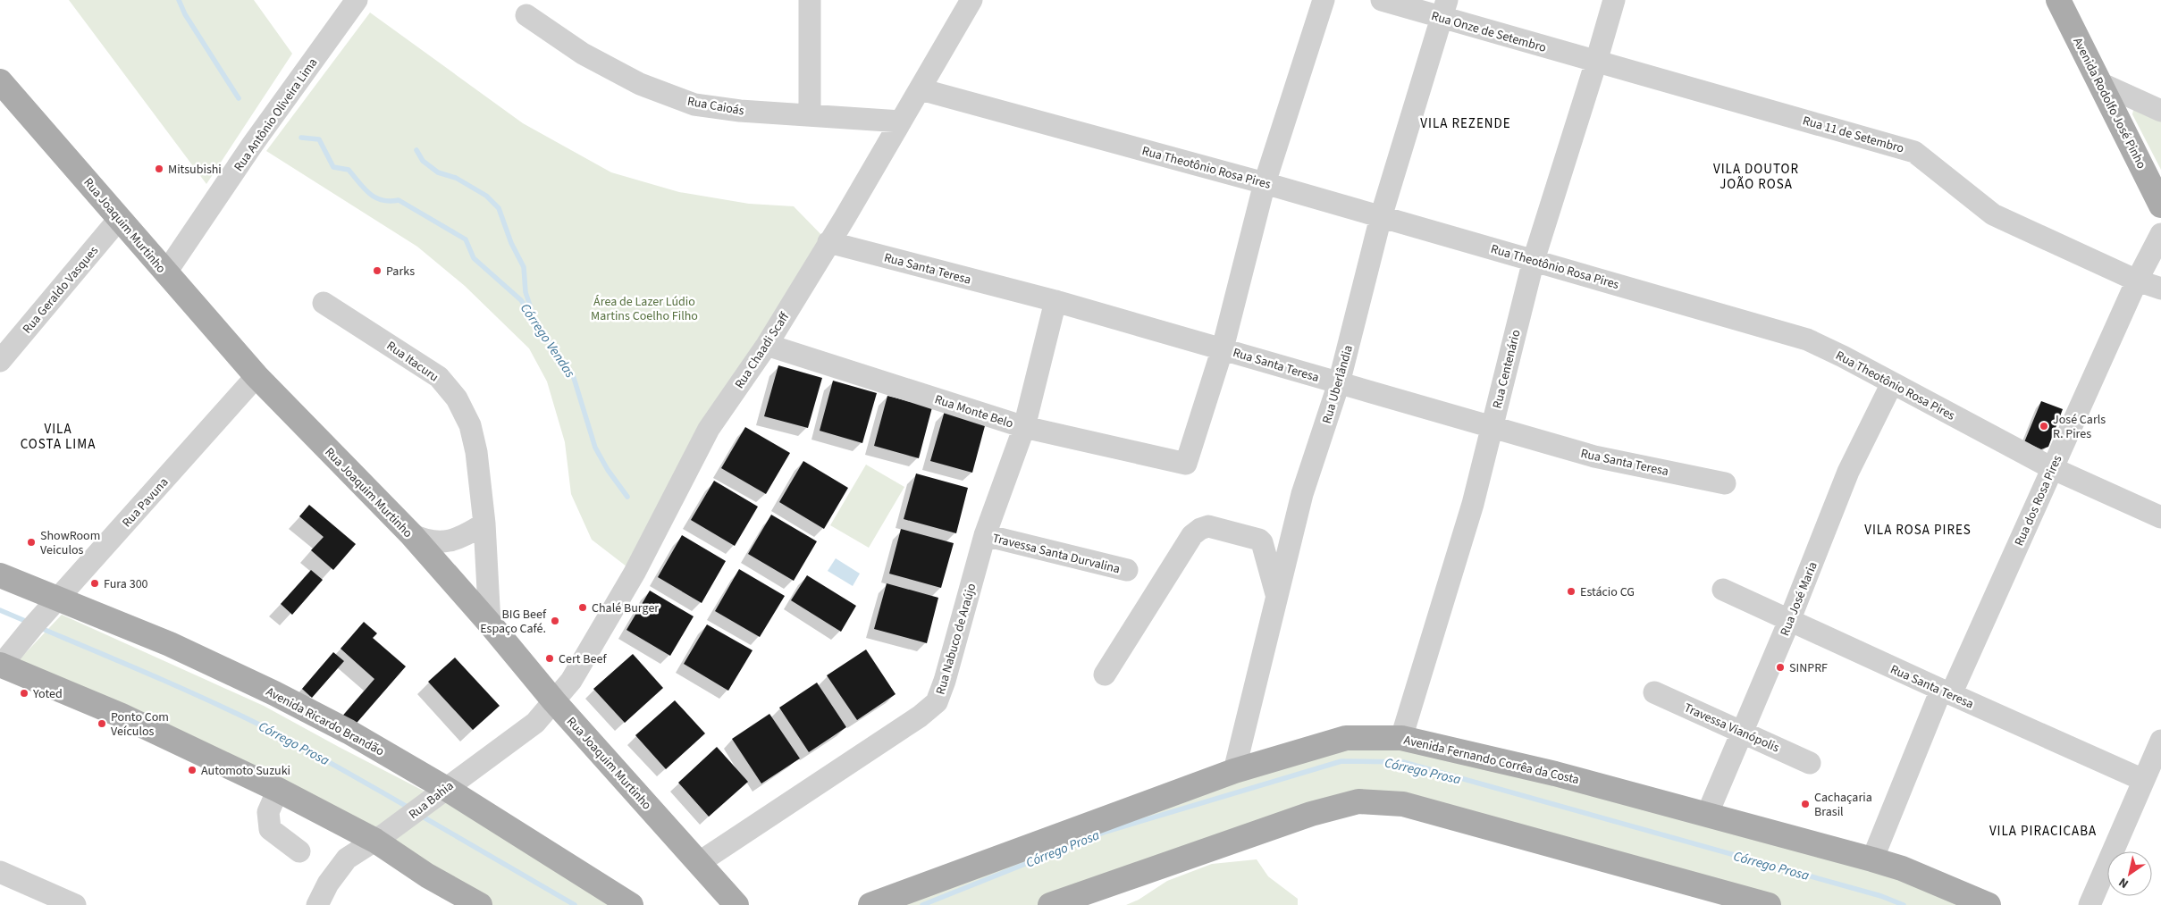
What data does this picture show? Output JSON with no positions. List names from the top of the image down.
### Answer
{
  "streets": {
    "main road": [
      "Avenida Rodolfo José Pinho",
      "Rua Joaquim Murtinho",
      "Avenida Ricardo Brandão",
      "Avenida Fernando Corrêa da Costa"
    ],
    "street": [
      "Rua Onze de Setembro",
      "Rua Caioás",
      "Rua Antônio Oliveira Lima",
      "Rua 11 de Setembro",
      "Rua Theotônio Rosa Pires",
      "Rua Santa Teresa",
      "Rua Geraldo Vasques",
      "Rua Chaadi Scaff",
      "Rua Itacuru",
      "Rua Centenário",
      "Rua Uberlândia",
      "Rua Monte Belo",
      "Rua dos Rosa Pires",
      "Rua Pavuna",
      "Travessa Santa Durvalina",
      "Rua José Maria",
      "Rua Nabuco de Araújo",
      "Travessa Vianópolis",
      "Rua Bahia"
    ]
  },
  "crossings": [
    ["Rua Onze de Setembro", "Rua 11 de Setembro"],
    ["Rua Onze de Setembro", "Rua Centenário"],
    ["Rua Onze de Setembro", "Rua Uberlândia"],
    ["Rua Caioás", "Rua Chaadi Scaff"],
    ["Rua Antônio Oliveira Lima", "Rua Joaquim Murtinho"],
    ["Rua 11 de Setembro", "Rua Centenário"],
    ["Rua 11 de Setembro", "Rua dos Rosa Pires"],
    ["Rua Theotônio Rosa Pires", "Rua Chaadi Scaff"],
    ["Rua Theotônio Rosa Pires", "Rua Centenário"],
    ["Rua Theotônio Rosa Pires", "Rua Uberlândia"],
    ["Rua Theotônio Rosa Pires", "Rua dos Rosa Pires"],
    ["Rua Theotônio Rosa Pires", "Rua José Maria"],
    ["Rua Joaquim Murtinho", "Rua Geraldo Vasques"],
    ["Rua Joaquim Murtinho", "Rua Chaadi Scaff"],
    ["Rua Joaquim Murtinho", "Rua Itacuru"],
    ["Rua Joaquim Murtinho", "Rua Pavuna"],
    ["Rua Joaquim Murtinho", "Rua Nabuco de Araújo"],
    ["Rua Joaquim Murtinho", "Rua Bahia"],
    ["Rua Santa Teresa", "Rua Chaadi Scaff"],
    ["Rua Santa Teresa", "Rua Centenário"],
    ["Rua Santa Teresa", "Rua Uberlândia"],
    ["Rua Santa Teresa", "Rua Monte Belo"],
    ["Rua Santa Teresa", "Rua dos Rosa Pires"],
    ["Rua Santa Teresa", "Rua José Maria"],
    ["Rua Santa Teresa", "Rua Nabuco de Araújo"],
    ["Rua Chaadi Scaff", "Rua Monte Belo"],
    ["Rua Chaadi Scaff", "Rua Bahia"],
    ["Rua Centenário", "Avenida Fernando Corrêa da Costa"],
    ["Rua Uberlândia", "Avenida Fernando Corrêa da Costa"],
    ["Rua Monte Belo", "Rua Nabuco de Araújo"],
    ["Rua dos Rosa Pires", "Avenida Fernando Corrêa da Costa"],
    ["Rua Pavuna", "Avenida Ricardo Brandão"],
    ["Travessa Santa Durvalina", "Rua Nabuco de Araújo"],
    ["Rua José Maria", "Travessa Vianópolis"],
    ["Rua José Maria", "Avenida Fernando Corrêa da Costa"],
    ["Avenida Ricardo Brandão", "Rua Bahia"]
  ],
  "districts": [
    "VILA REZENDE",
    "VILA DOUTOR JOÃO ROSA",
    "VILA COSTA LIMA",
    "VILA ROSA PIRES",
    "VILA PIRACICABA"
  ],
  "water": ["Córrego Vendas", "Córrego Prosa"],
  "parks": ["Área de Lazer Lúdio Martins Coelho Filho"],
  "places": [
    "Mitsubishi",
    "Parks",
    "José Carls R. Pires",
    "ShowRoom Veiculos",
    "Fura 300",
    "Estácio CG",
    "Chalé Burger",
    "BIG Beef Espaço Café.",
    "Cert Beef",
    "SINPRF",
    "Yoted",
    "Ponto Com Veículos",
    "Automoto Suzuki",
    "Cachaçaria Brasil"
  ],
  "north": "bottom left"
}
